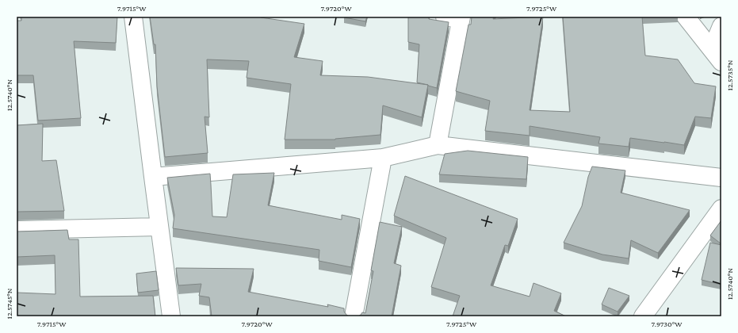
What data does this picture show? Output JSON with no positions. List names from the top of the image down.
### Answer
{
  "coordinates": [
    "7.9715°W",
    "7.9720°W",
    "7.9725°W",
    "12.5735°N",
    "12.5740°N",
    "12.5745°N",
    "7.9730°W"
  ]
}
